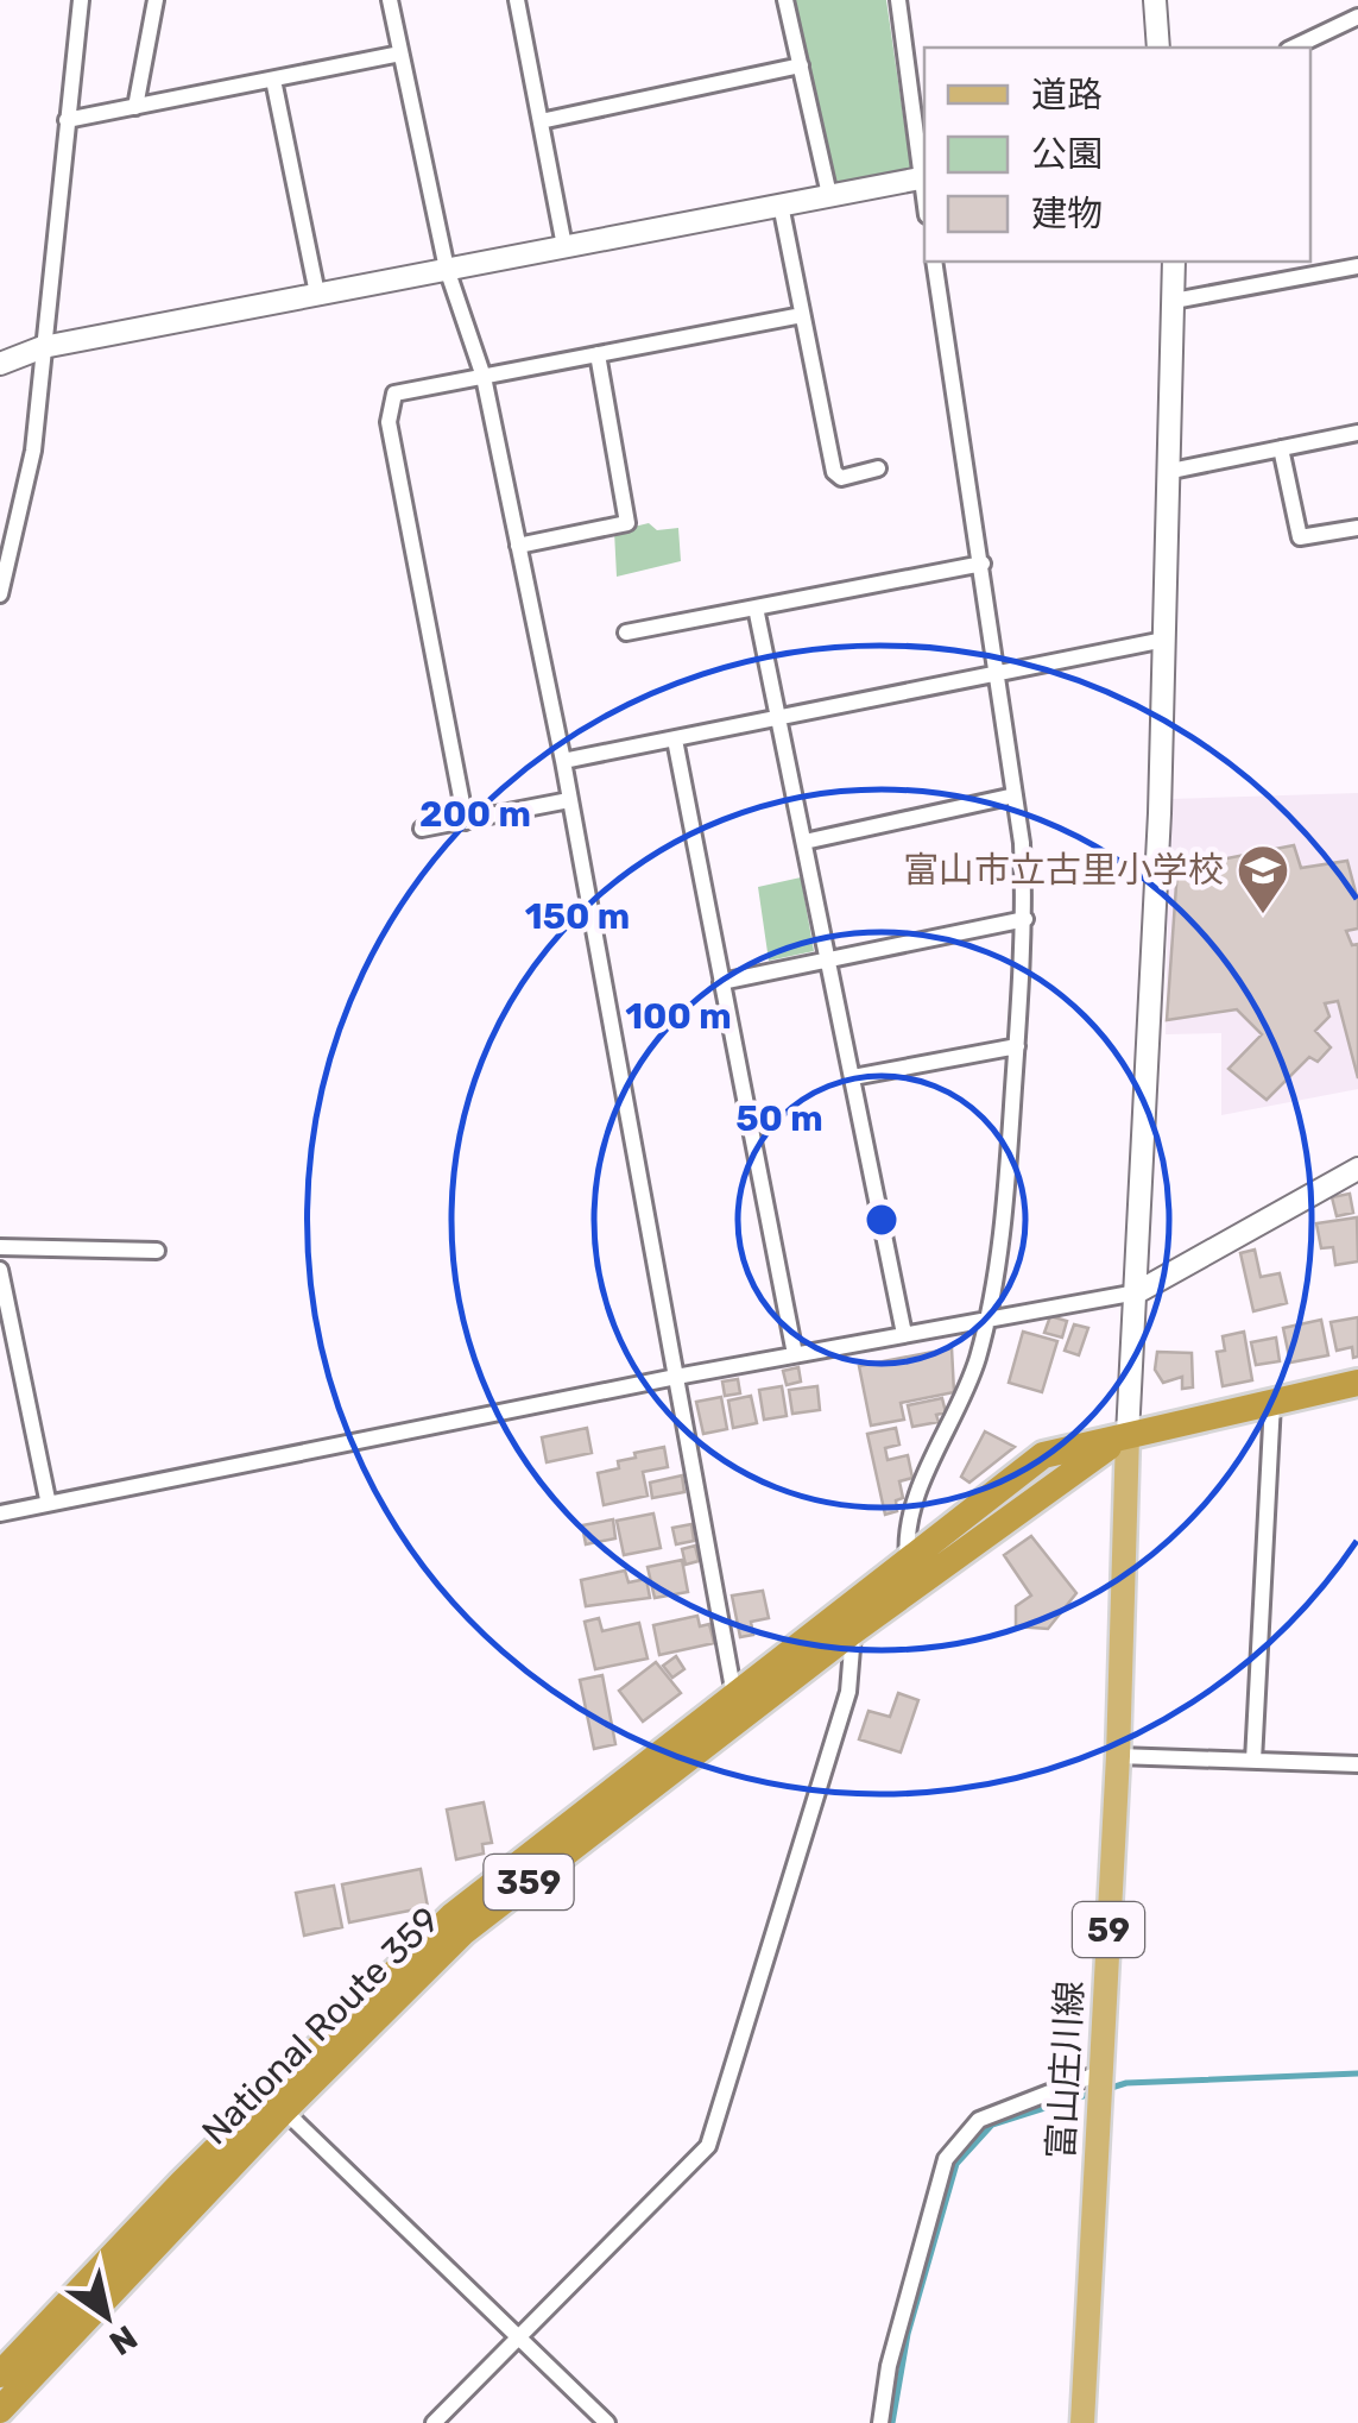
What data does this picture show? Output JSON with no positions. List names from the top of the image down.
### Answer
{
  "streets": {
    "highway": ["359", "National Route 359"],
    "main road": ["59", "富山庄川線"]
  },
  "crossings": [
    ["National Route 359", "富山庄川線"]
  ],
  "places": {
    "school or university": ["富山市立古里小学校"]
  },
  "legend": ["道路", "公園", "建物"],
  "north": "bottom right",
  "rings": [
    "200 m",
    "150 m",
    "100 m",
    "50 m"
  ]
}
